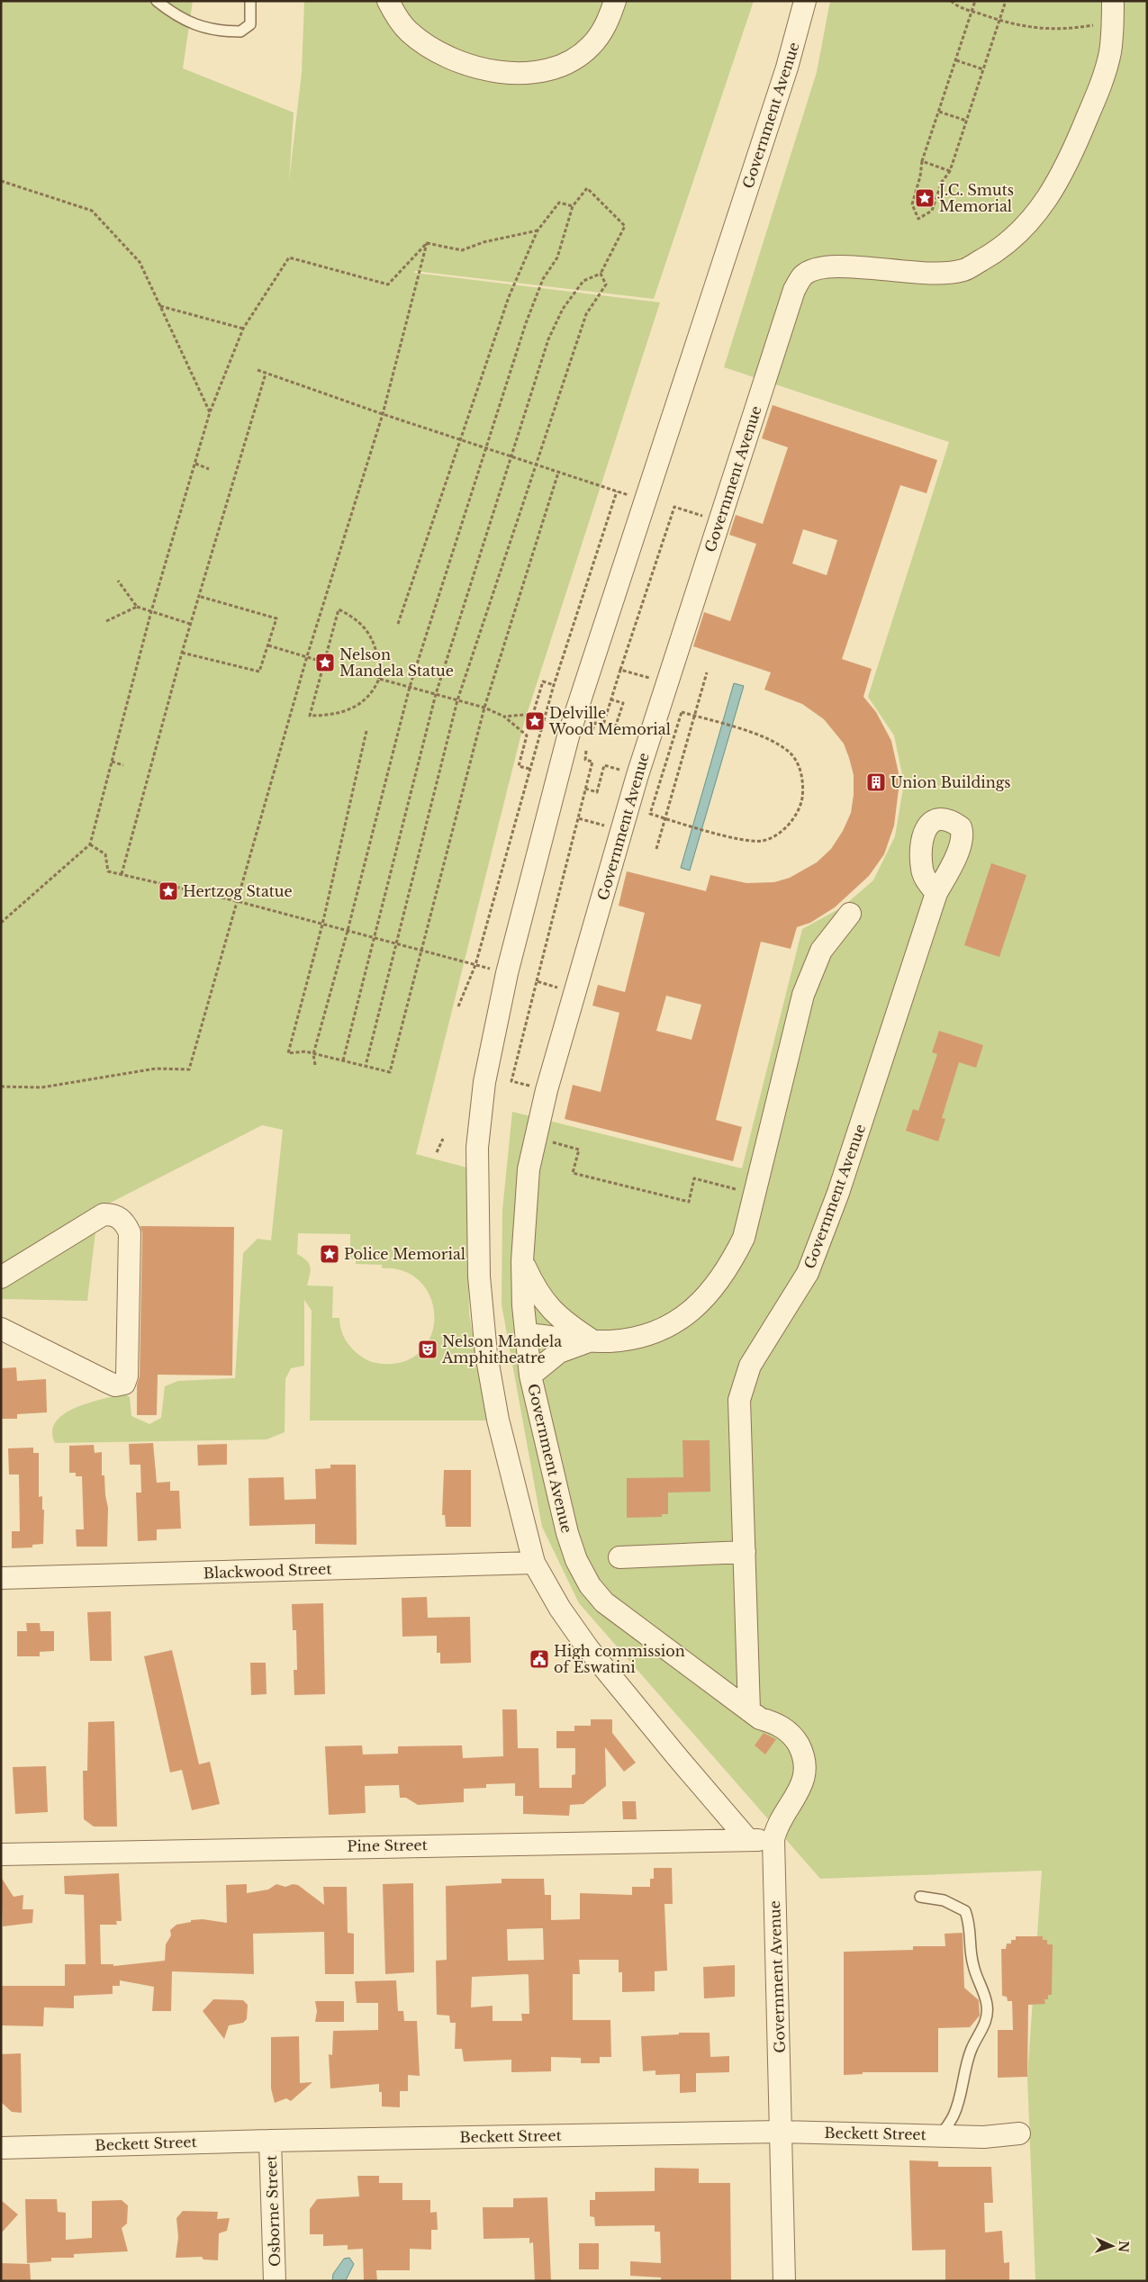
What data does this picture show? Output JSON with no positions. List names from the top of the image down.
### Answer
{
  "streets": {
    "street": [
      "Government Avenue",
      "Blackwood Street",
      "Pine Street",
      "Beckett Street",
      "Osborne Street"
    ]
  },
  "crossings": [
    ["Government Avenue", "Blackwood Street"],
    ["Government Avenue", "Pine Street"],
    ["Government Avenue", "Beckett Street"],
    ["Beckett Street", "Osborne Street"]
  ],
  "places": {
    "place": [
      "J.C. Smuts Memorial",
      "Nelson Mandela Statue",
      "Delville Wood Memorial",
      "Hertzog Statue",
      "Police Memorial"
    ],
    "building": ["Union Buildings"],
    "theatre": ["Nelson Mandela Amphitheatre"],
    "public building": ["High commission of Eswatini"]
  },
  "north": "right"
}
